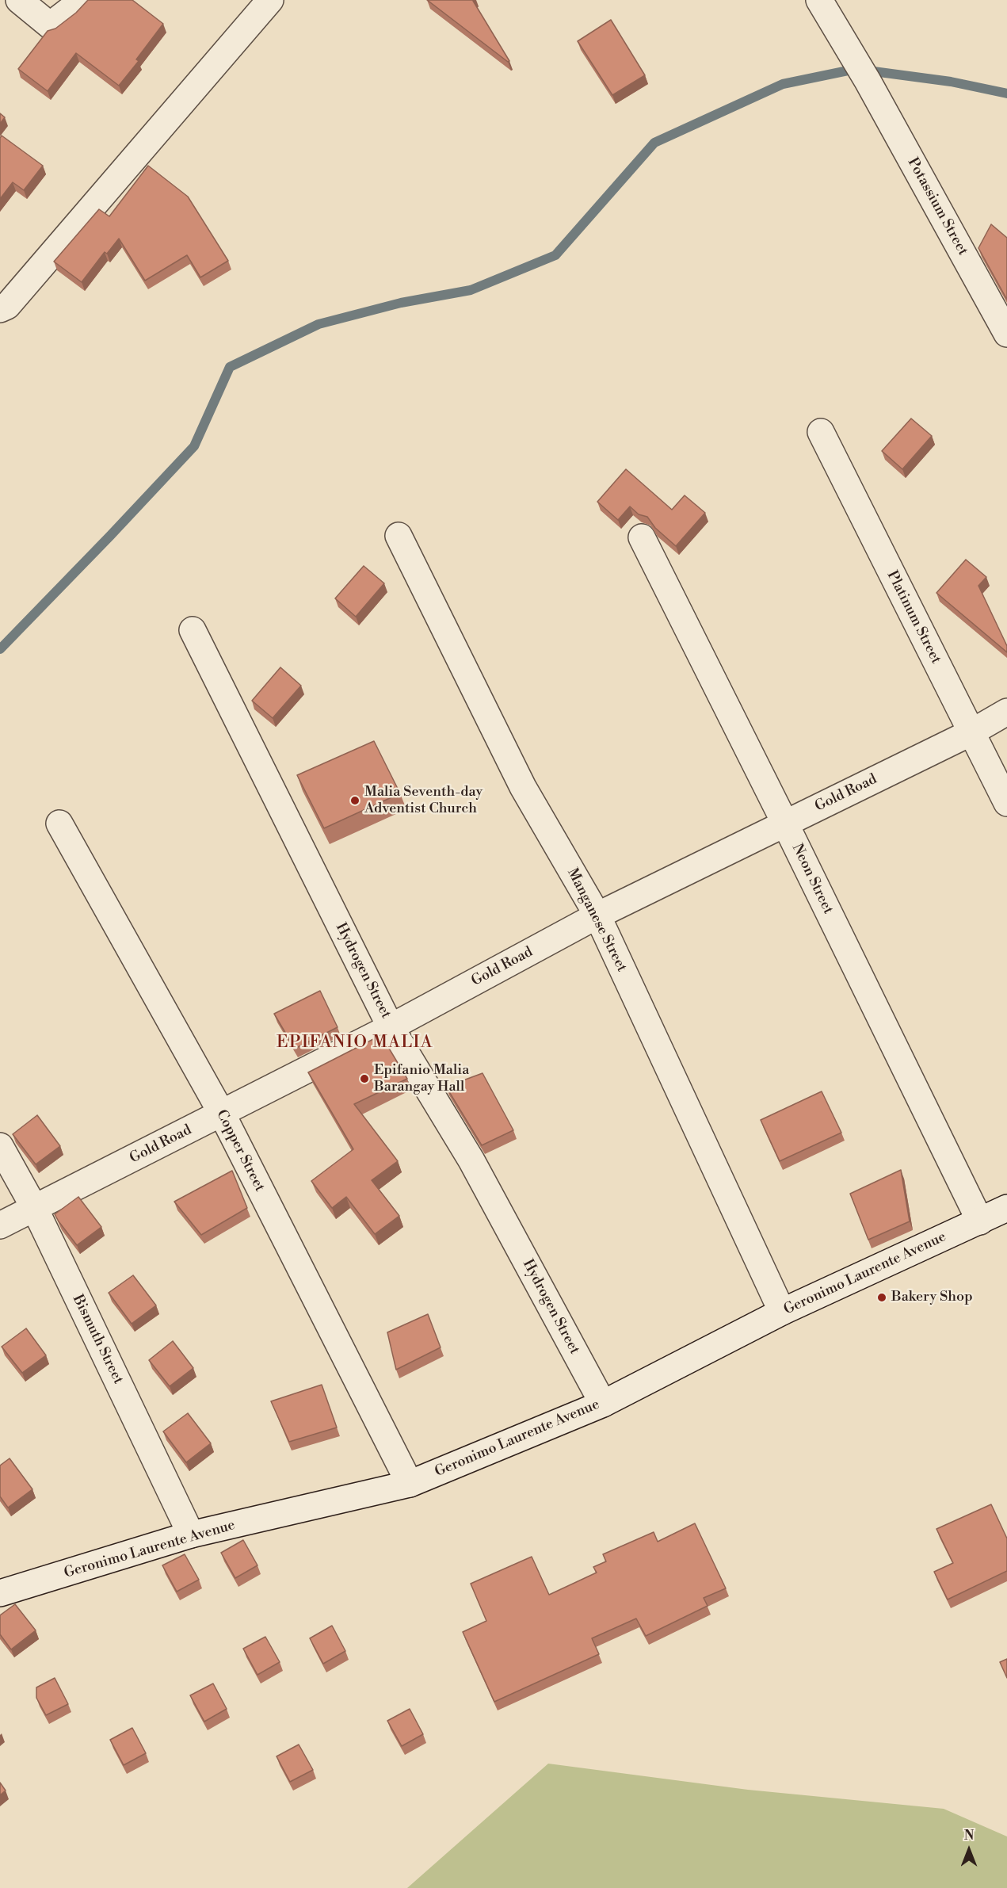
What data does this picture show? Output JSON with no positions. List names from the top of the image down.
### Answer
{
  "streets": {
    "street": [
      "Potassium Street",
      "Platinum Street",
      "Gold Road",
      "Neon Street",
      "Manganese Street",
      "Hydrogen Street",
      "Copper Street",
      "Geronimo Laurente Avenue",
      "Bismuth Street"
    ]
  },
  "crossings": [
    ["Platinum Street", "Gold Road"],
    ["Gold Road", "Neon Street"],
    ["Gold Road", "Manganese Street"],
    ["Gold Road", "Hydrogen Street"],
    ["Gold Road", "Copper Street"],
    ["Gold Road", "Bismuth Street"],
    ["Neon Street", "Geronimo Laurente Avenue"],
    ["Manganese Street", "Geronimo Laurente Avenue"],
    ["Hydrogen Street", "Geronimo Laurente Avenue"],
    ["Copper Street", "Geronimo Laurente Avenue"],
    ["Geronimo Laurente Avenue", "Bismuth Street"]
  ],
  "districts": ["EPIFANIO MALIA"],
  "places": ["Malia Seventh-day Adventist Church", "Epifanio Malia Barangay Hall", "Bakery Shop"],
  "north": "top"
}
